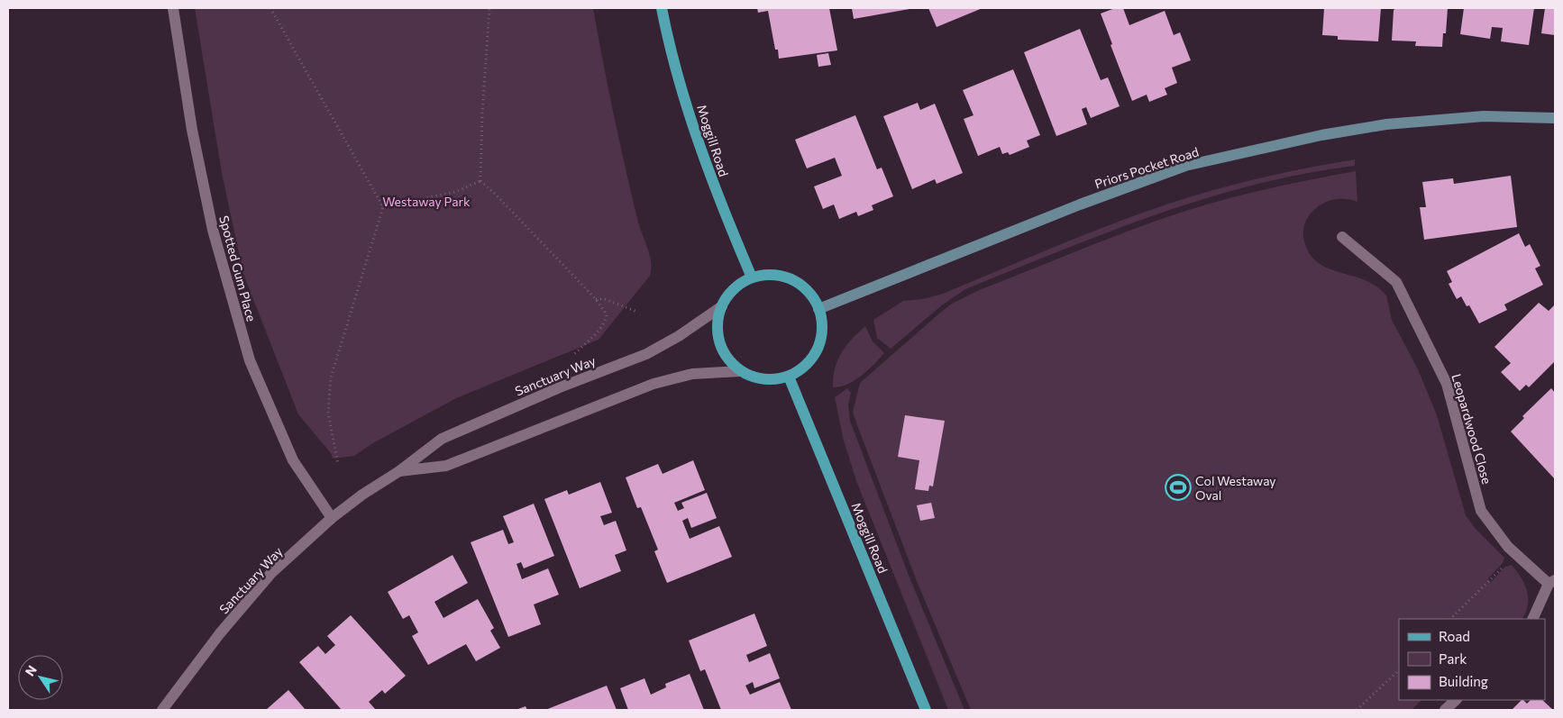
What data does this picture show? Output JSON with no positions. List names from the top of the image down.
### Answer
{
  "streets": {
    "main road": ["Moggill Road"],
    "street": [
      "Priors Pocket Road",
      "Spotted Gum Place",
      "Sanctuary Way",
      "Leopardwood Close"
    ]
  },
  "crossings": [
    ["Moggill Road", "Priors Pocket Road"],
    ["Moggill Road", "Sanctuary Way"],
    ["Priors Pocket Road", "Sanctuary Way"],
    ["Spotted Gum Place", "Sanctuary Way"]
  ],
  "parks": ["Westaway Park"],
  "places": {
    "sports": ["Col Westaway Oval"]
  },
  "legend": ["Road", "Park", "Building"],
  "north": "top left"
}
